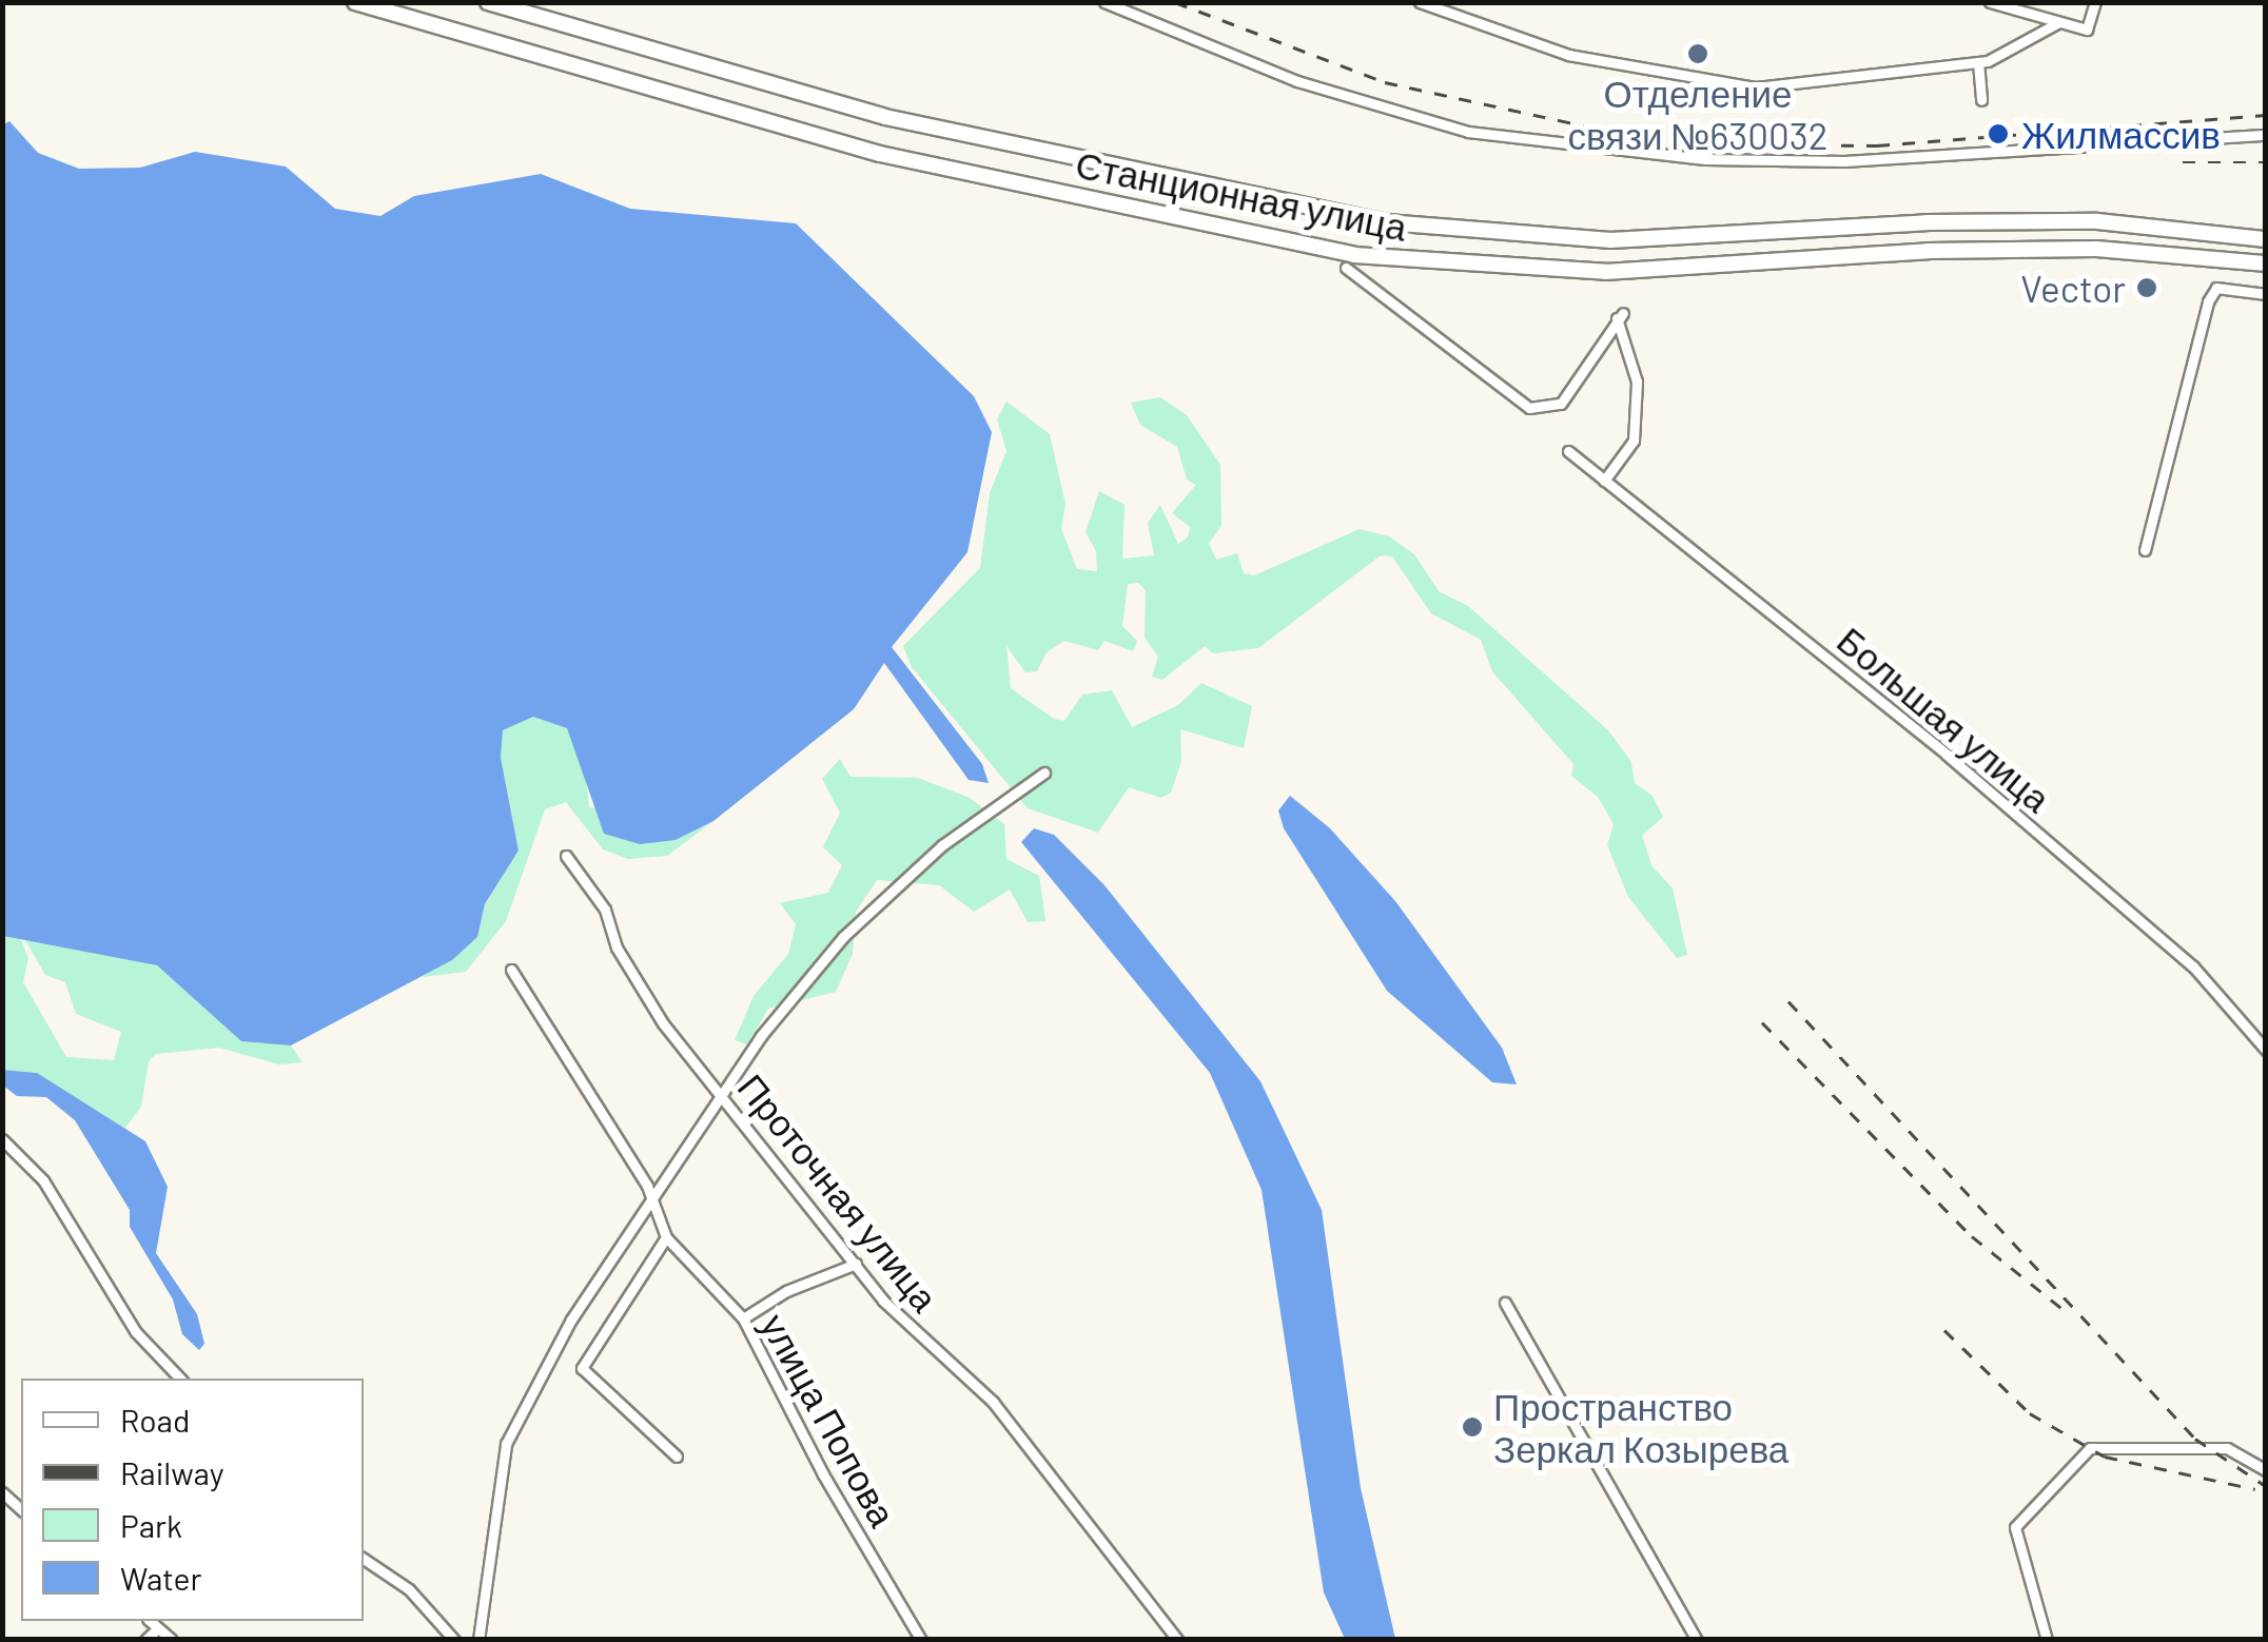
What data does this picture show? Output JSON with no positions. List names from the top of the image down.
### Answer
{
  "streets": {
    "main road": ["Станционная улица"],
    "street": ["Большая улица", "Проточная улица", "улица Попова"]
  },
  "places": [
    "Отделение связи №630032",
    "Жилмассив",
    "Vector",
    "Пространство Зеркал Козырева"
  ],
  "legend": [
    "Road",
    "Railway",
    "Park",
    "Water"
  ]
}
